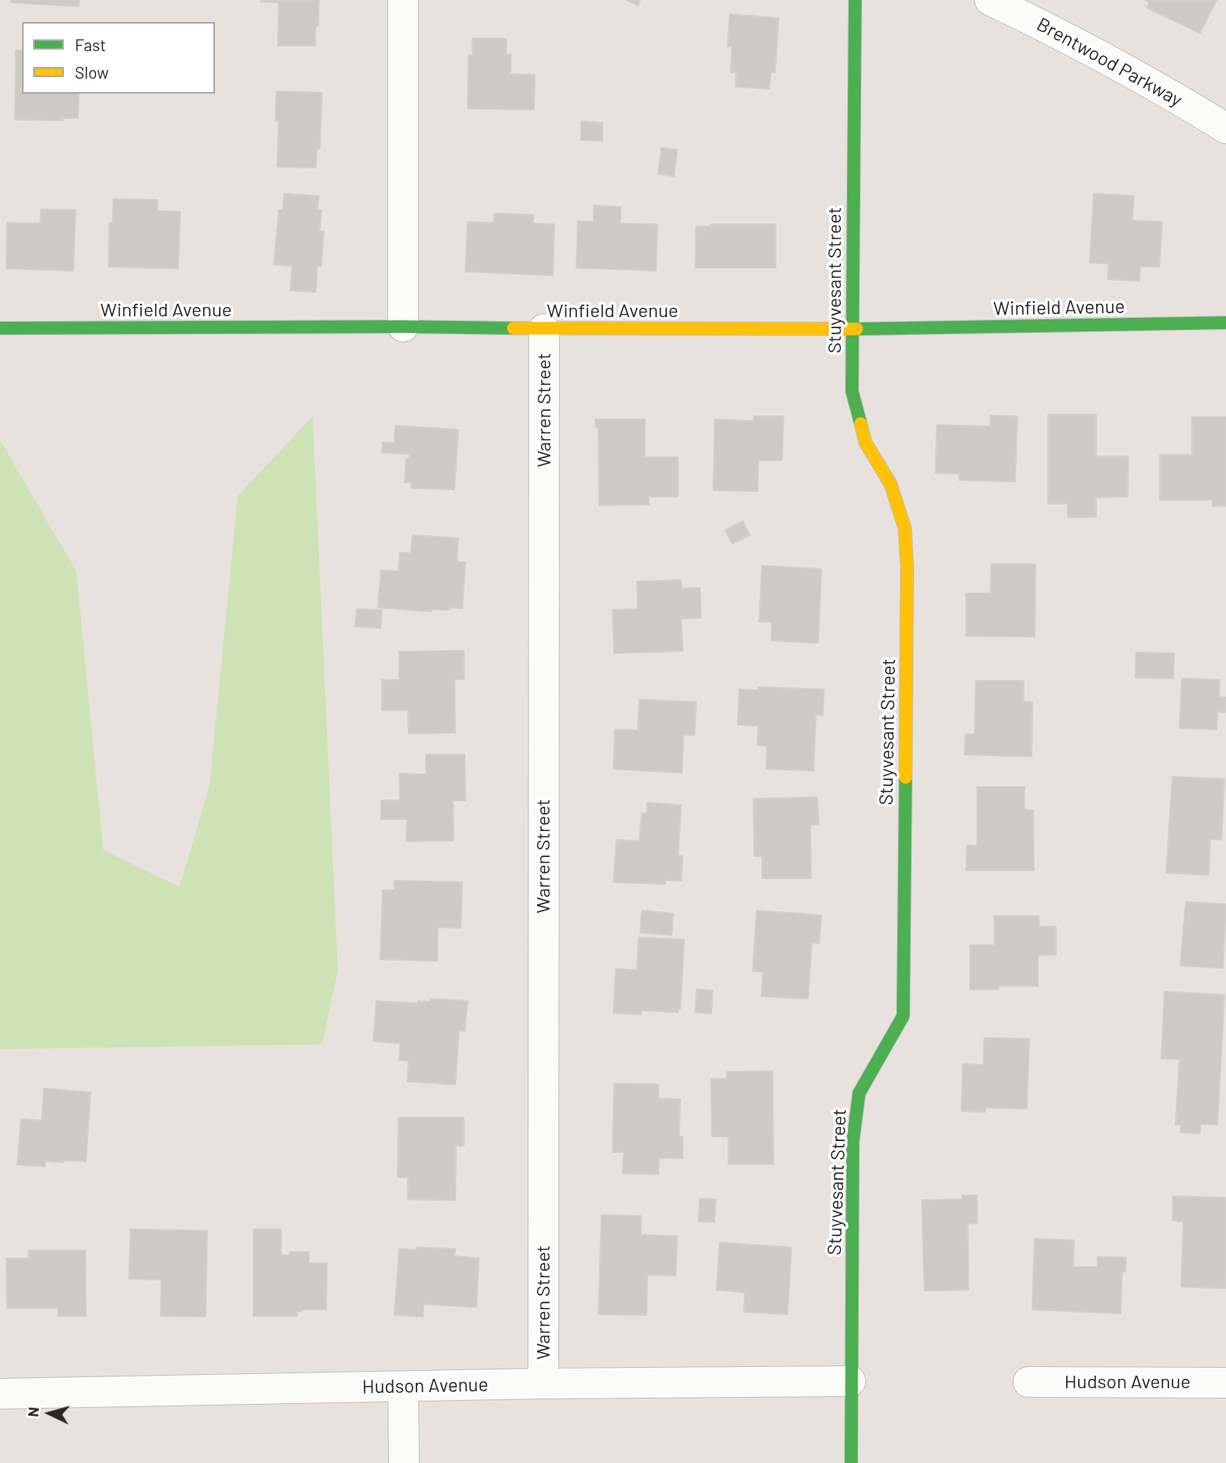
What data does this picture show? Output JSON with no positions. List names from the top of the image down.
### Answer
{
  "streets": {
    "street": [
      "Brentwood Parkway",
      "Stuyvesant Street",
      "Winfield Avenue",
      "Warren Street",
      "Hudson Avenue"
    ]
  },
  "crossings": [
    ["Stuyvesant Street", "Winfield Avenue"],
    ["Stuyvesant Street", "Hudson Avenue"],
    ["Winfield Avenue", "Warren Street"],
    ["Warren Street", "Hudson Avenue"]
  ],
  "legend": ["Fast", "Slow"],
  "north": "left"
}
